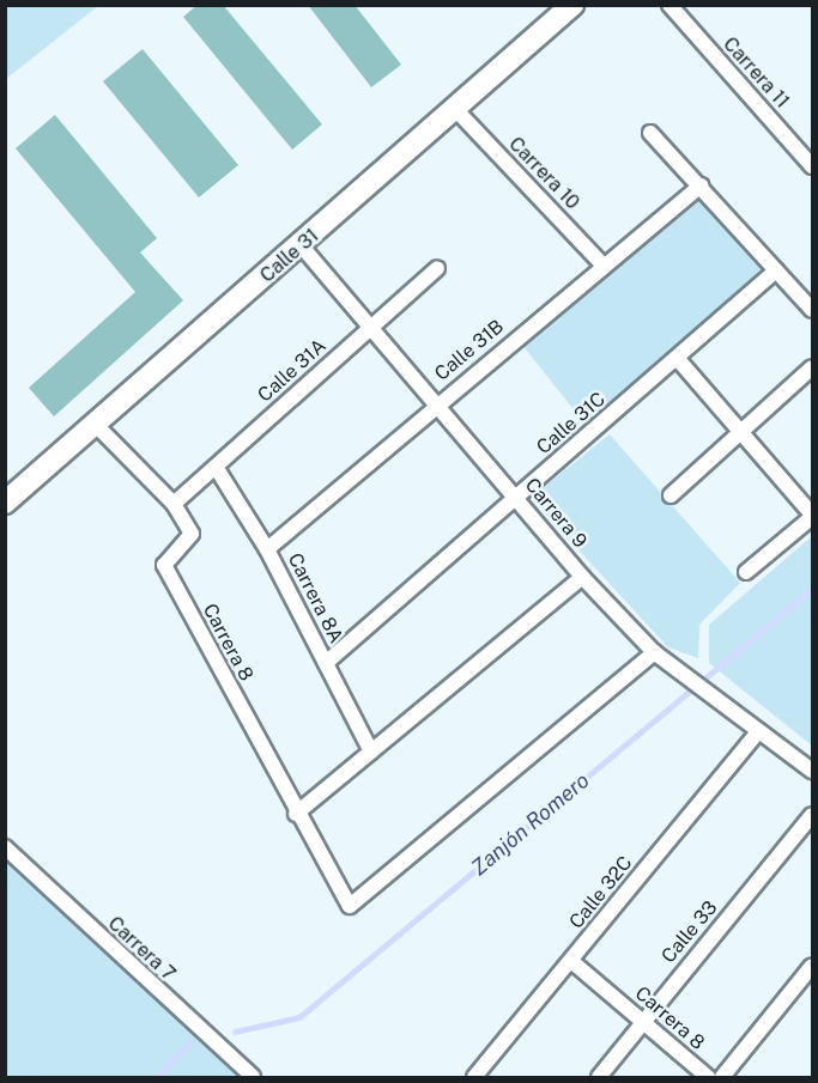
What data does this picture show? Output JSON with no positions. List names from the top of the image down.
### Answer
{
  "streets": {
    "main road": ["Calle 31"],
    "street": [
      "Carrera 11",
      "Carrera 10",
      "Calle 31B",
      "Calle 31A",
      "Calle 31C",
      "Carrera 9",
      "Carrera 8A",
      "Carrera 8",
      "Calle 32C",
      "Calle 33",
      "Carrera 7"
    ]
  },
  "crossings": [
    ["Carrera 10", "Calle 31"],
    ["Carrera 10", "Calle 31B"],
    ["Calle 31", "Carrera 9"],
    ["Calle 31", "Carrera 8"],
    ["Calle 31B", "Carrera 9"],
    ["Calle 31B", "Carrera 8A"],
    ["Calle 31A", "Carrera 9"],
    ["Calle 31A", "Carrera 8A"],
    ["Calle 31A", "Carrera 8"],
    ["Calle 31C", "Carrera 9"],
    ["Calle 31C", "Carrera 8A"],
    ["Carrera 9", "Carrera 8"],
    ["Carrera 9", "Calle 32C"],
    ["Carrera 8", "Calle 32C"],
    ["Carrera 8", "Calle 33"]
  ],
  "water": ["Zanjón Romero"]
}
